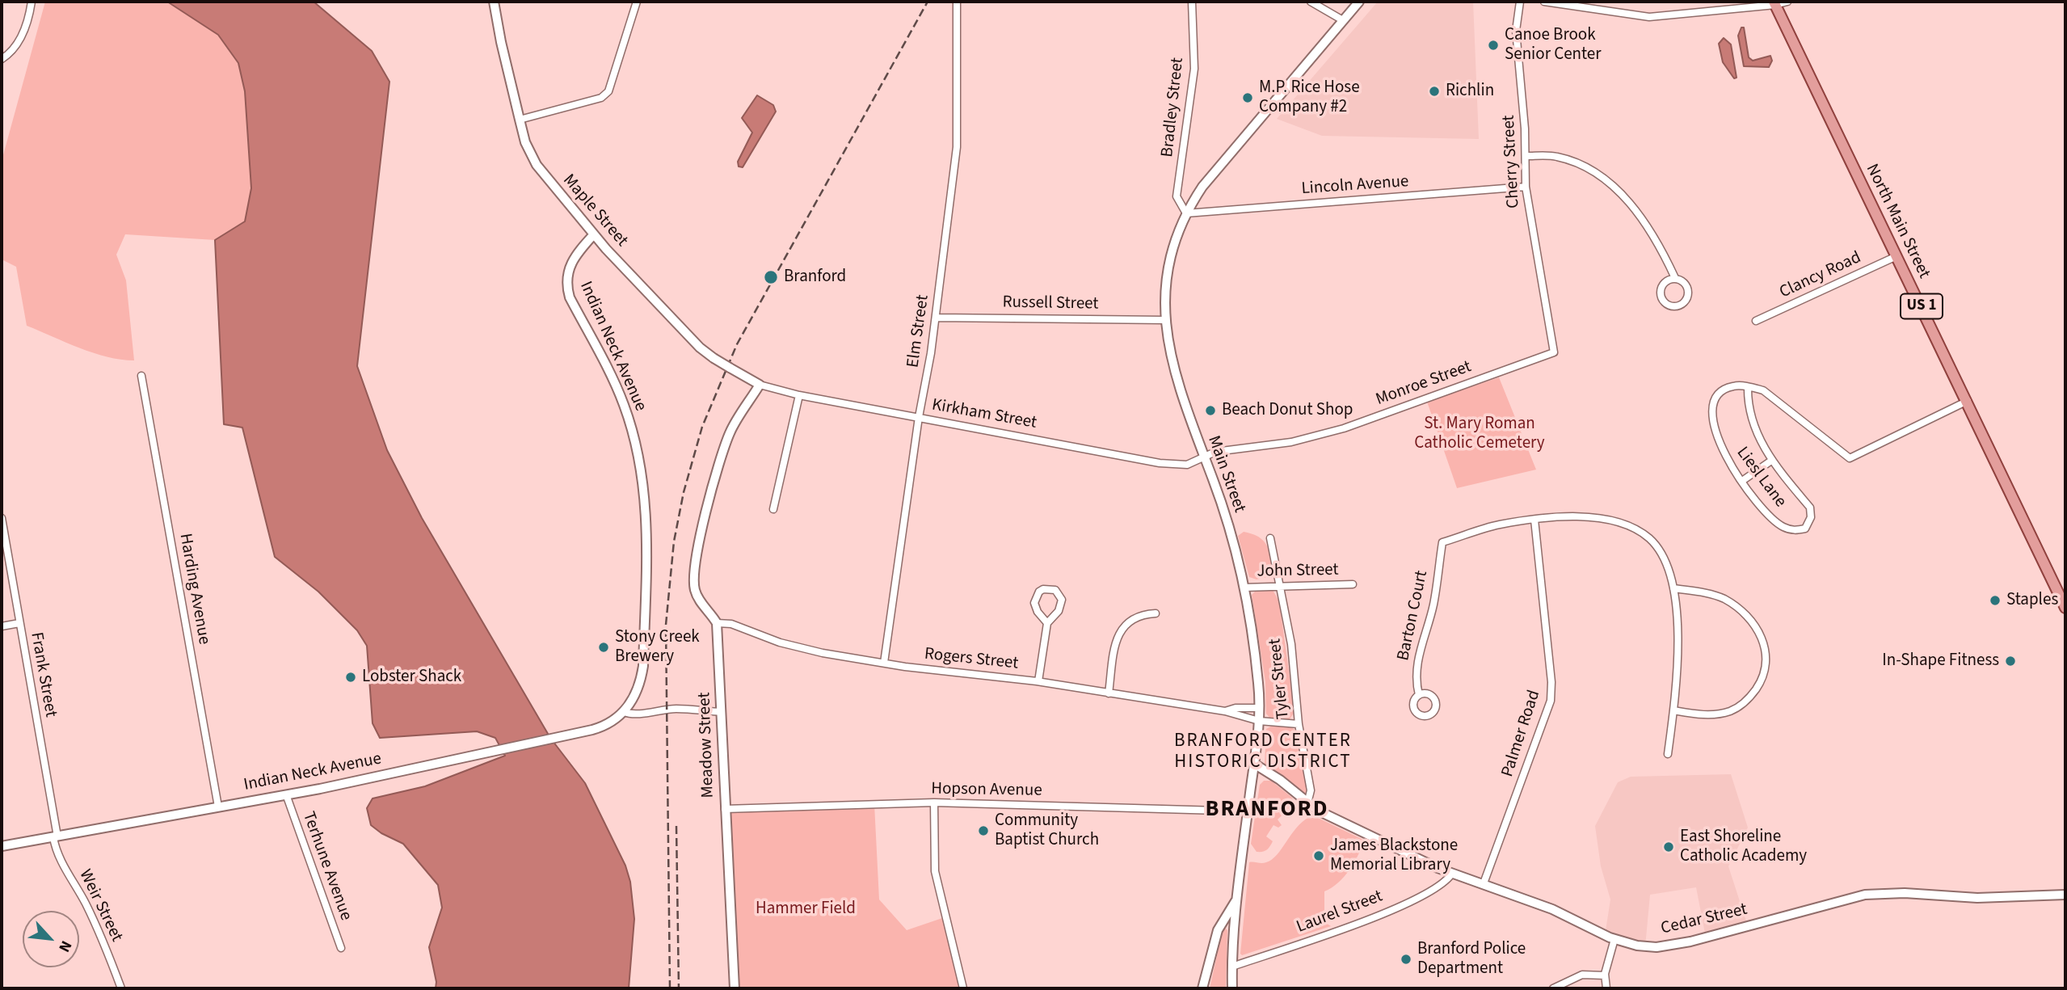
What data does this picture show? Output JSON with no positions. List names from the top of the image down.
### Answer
{
  "streets": {
    "main road": ["North Main Street", "US 1"],
    "street": [
      "Bradley Street",
      "Cherry Street",
      "Lincoln Avenue",
      "Maple Street",
      "Clancy Road",
      "Russell Street",
      "Elm Street",
      "Indian Neck Avenue",
      "Monroe Street",
      "Kirkham Street",
      "Main Street",
      "Liesl Lane",
      "John Street",
      "Harding Avenue",
      "Barton Court",
      "Rogers Street",
      "Frank Street",
      "Tyler Street",
      "Palmer Road",
      "Meadow Street",
      "Hopson Avenue",
      "Terhune Avenue",
      "Weir Street",
      "Laurel Street",
      "Cedar Street"
    ]
  },
  "crossings": [
    ["Bradley Street", "Lincoln Avenue"],
    ["Bradley Street", "Main Street"],
    ["Cherry Street", "Lincoln Avenue"],
    ["Cherry Street", "Monroe Street"],
    ["Lincoln Avenue", "Main Street"],
    ["Maple Street", "Indian Neck Avenue"],
    ["Maple Street", "Kirkham Street"],
    ["North Main Street", "Clancy Road"],
    ["Russell Street", "Elm Street"],
    ["Russell Street", "Main Street"],
    ["Elm Street", "Kirkham Street"],
    ["Elm Street", "Rogers Street"],
    ["Indian Neck Avenue", "Harding Avenue"],
    ["Indian Neck Avenue", "Frank Street"],
    ["Indian Neck Avenue", "Meadow Street"],
    ["Indian Neck Avenue", "Terhune Avenue"],
    ["Indian Neck Avenue", "Weir Street"],
    ["Monroe Street", "Kirkham Street"],
    ["Monroe Street", "Main Street"],
    ["Kirkham Street", "Main Street"],
    ["Main Street", "John Street"],
    ["Main Street", "Rogers Street"],
    ["Main Street", "Hopson Avenue"],
    ["Main Street", "Laurel Street"],
    ["Main Street", "Cedar Street"],
    ["John Street", "Tyler Street"],
    ["Barton Court", "Palmer Road"],
    ["Rogers Street", "Tyler Street"],
    ["Rogers Street", "Meadow Street"],
    ["Frank Street", "Weir Street"],
    ["Tyler Street", "Cedar Street"],
    ["Palmer Road", "Cedar Street"],
    ["Meadow Street", "Hopson Avenue"],
    ["Laurel Street", "Cedar Street"]
  ],
  "districts": ["BRANFORD CENTER HISTORIC DISTRICT", "BRANFORD"],
  "parks": ["St. Mary Roman Catholic Cemetery", "Hammer Field"],
  "places": [
    "Canoe Brook Senior Center",
    "Richlin",
    "M.P. Rice Hose Company #2",
    "Branford",
    "Beach Donut Shop",
    "Staples",
    "Stony Creek Brewery",
    "In-Shape Fitness",
    "Lobster Shack",
    "Community Baptist Church",
    "East Shoreline Catholic Academy",
    "James Blackstone Memorial Library",
    "Branford Police Department"
  ],
  "north": "bottom right"
}
